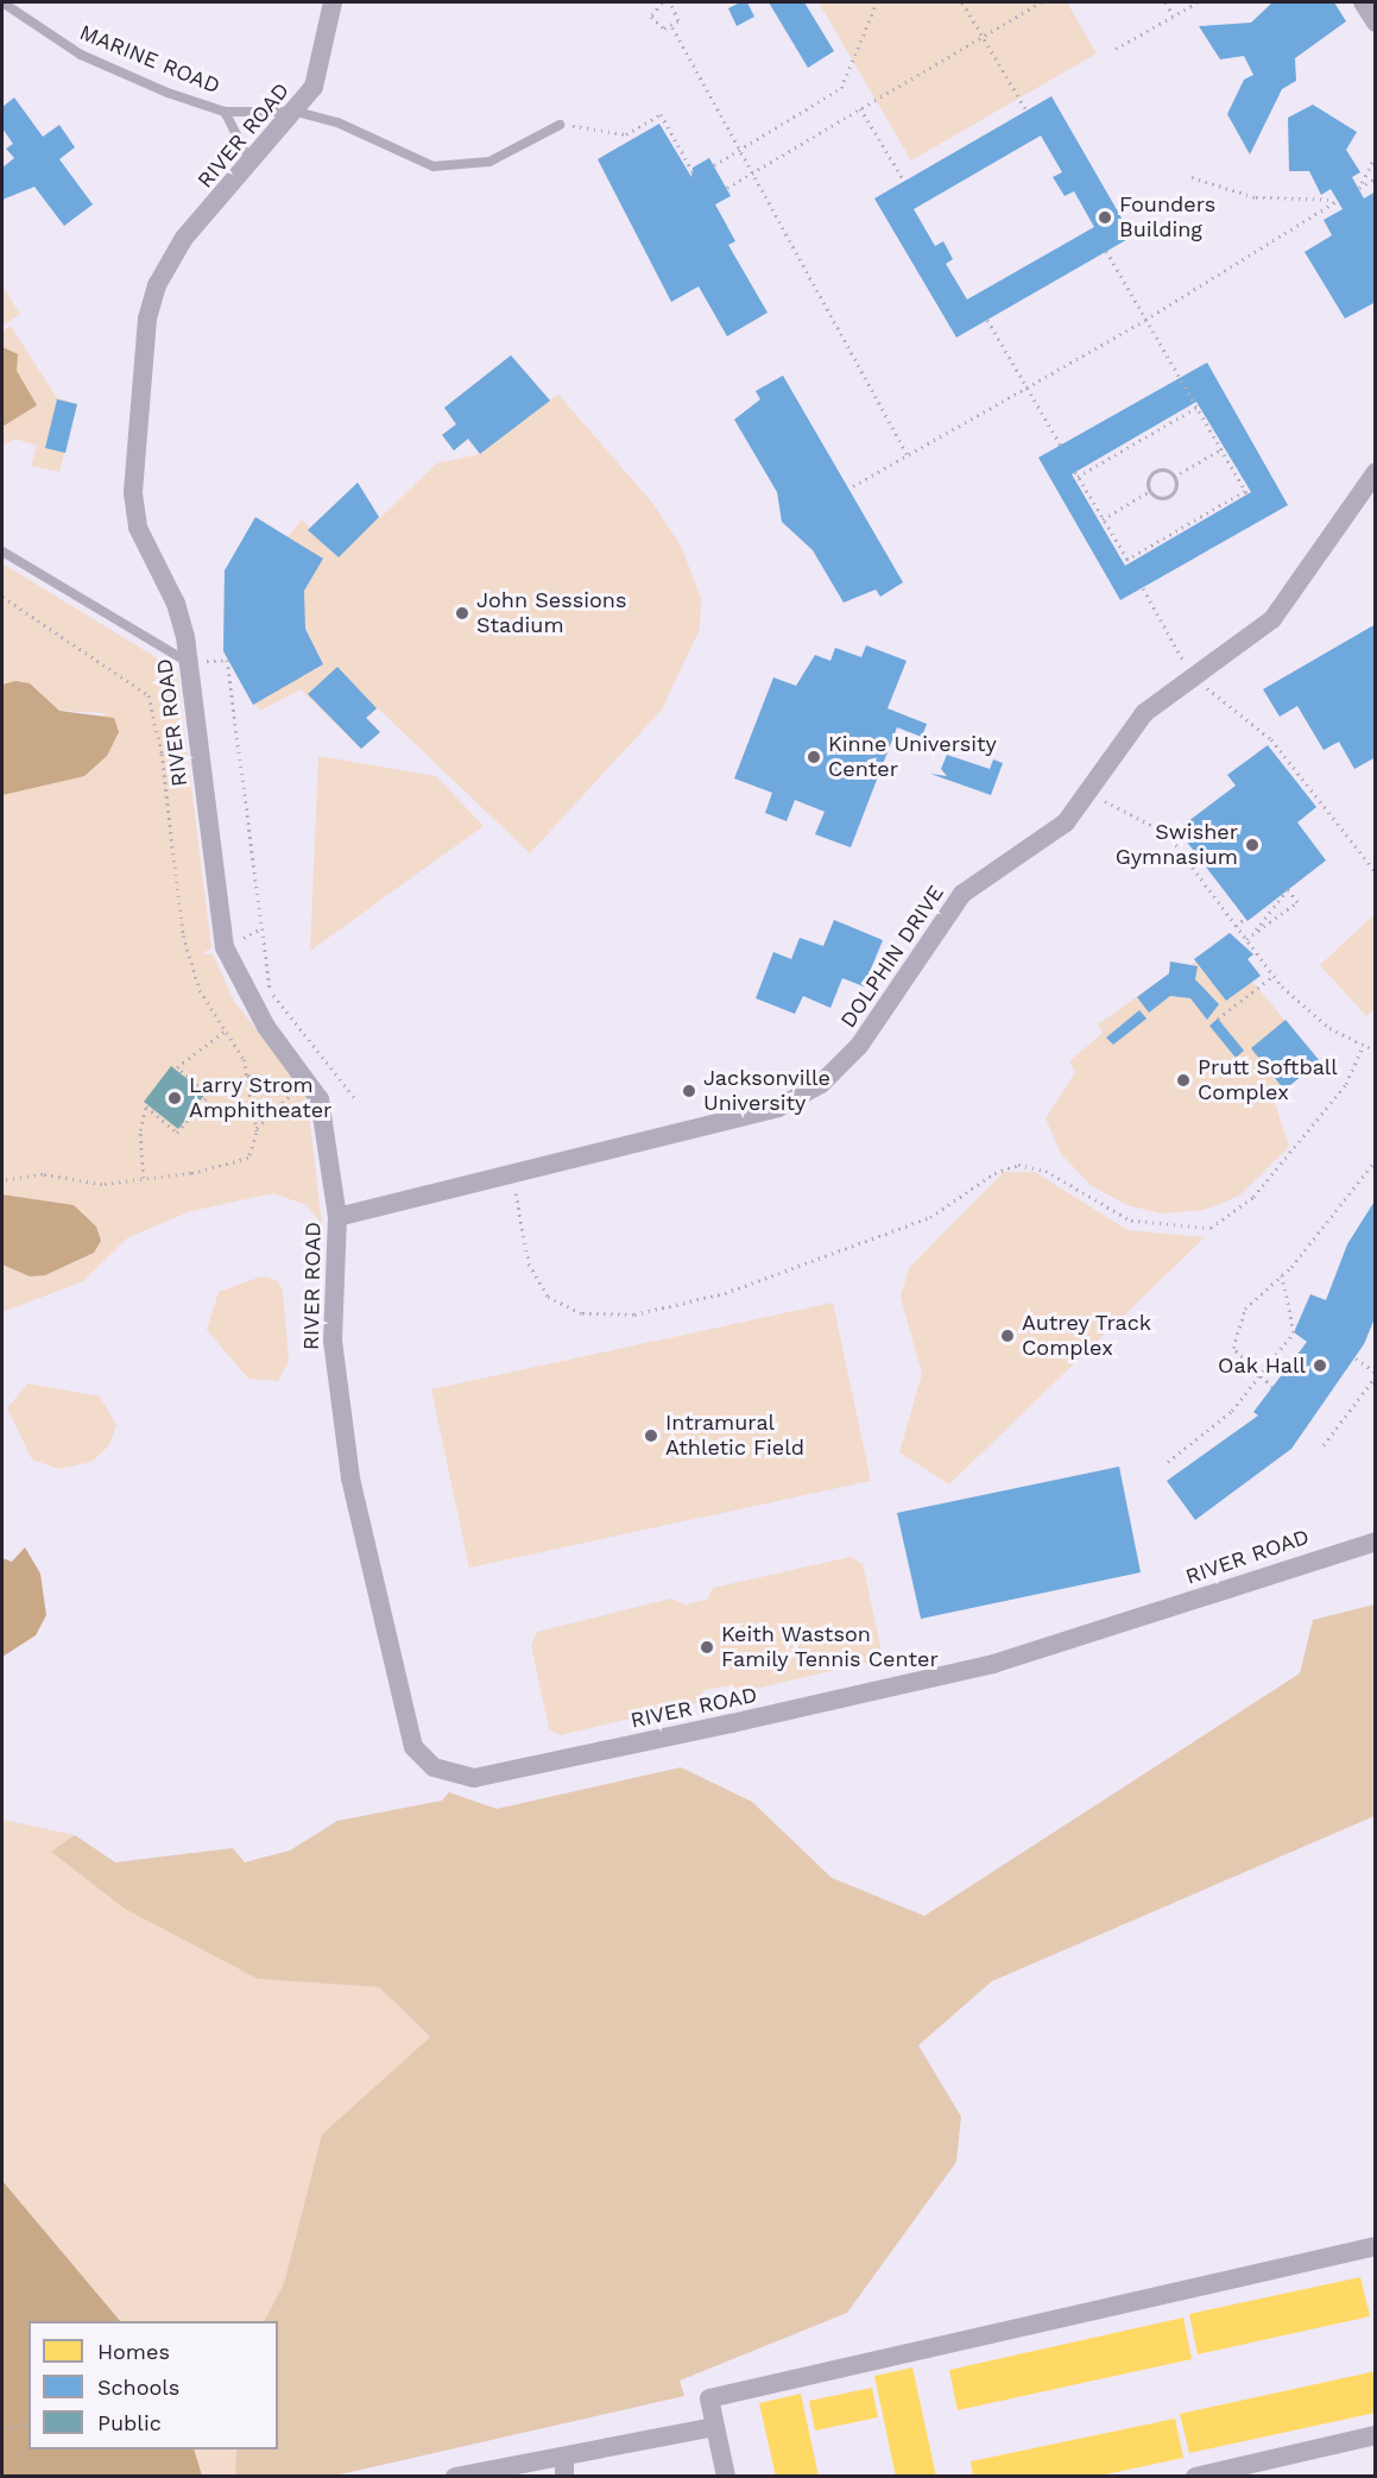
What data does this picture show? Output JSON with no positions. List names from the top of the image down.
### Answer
{
  "streets": {
    "street": ["RIVER ROAD", "DOLPHIN DRIVE"],
    "lane": ["MARINE ROAD"]
  },
  "crossings": [
    ["MARINE ROAD", "RIVER ROAD"],
    ["RIVER ROAD", "DOLPHIN DRIVE"]
  ],
  "places": [
    "Founders Building",
    "John Sessions Stadium",
    "Kinne University Center",
    "Swisher Gymnasium",
    "Prutt Softball Complex",
    "Jacksonville University",
    "Larry Strom Amphitheater",
    "Autrey Track Complex",
    "Oak Hall",
    "Intramural Athletic Field",
    "Keith Wastson Family Tennis Center"
  ],
  "legend": ["Homes", "Schools", "Public"]
}
